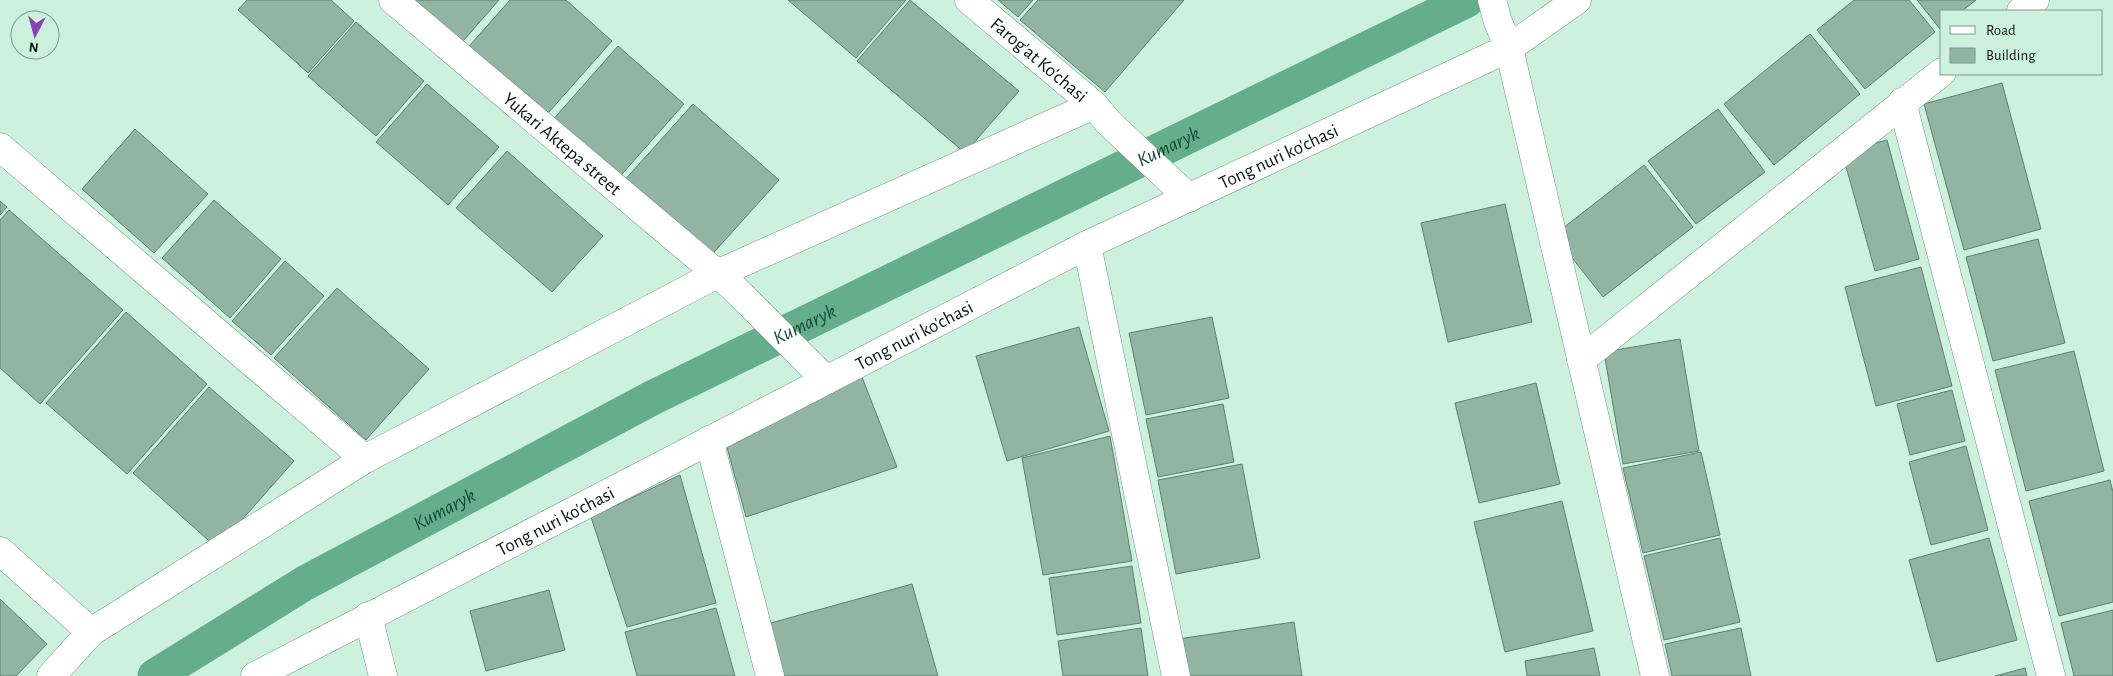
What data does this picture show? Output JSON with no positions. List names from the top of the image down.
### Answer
{
  "streets": {
    "street": ["Farog'at Ko'chasi", "Yukari Aktepa street", "Tong nuri ko'chasi"]
  },
  "crossings": [
    ["Farog'at Ko'chasi", "Tong nuri ko'chasi"],
    ["Yukari Aktepa street", "Tong nuri ko'chasi"]
  ],
  "water": ["Kumaryk"],
  "legend": ["Road", "Building"],
  "north": "bottom"
}
